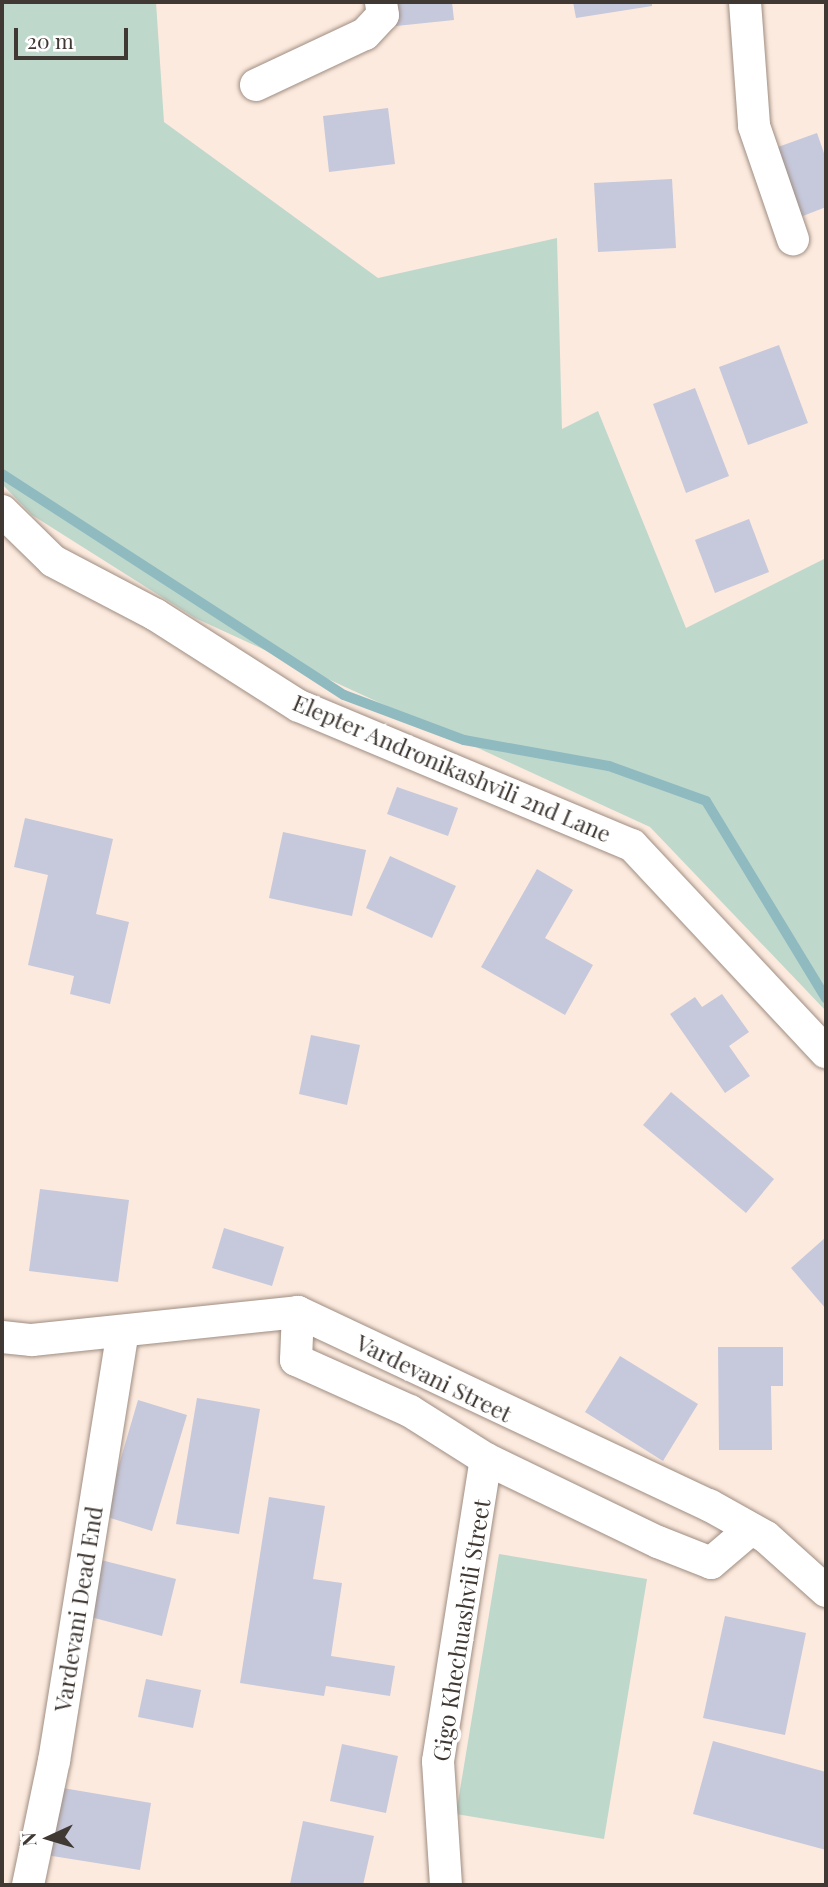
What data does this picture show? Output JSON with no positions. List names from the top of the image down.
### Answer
{
  "streets": {
    "street": [
      "Elepter Andronikashvili 2nd Lane",
      "Vardevani Street",
      "Vardevani Dead End",
      "Gigo Khechuashvili Street"
    ]
  },
  "scale_bar": "20 m",
  "north": "left"
}
